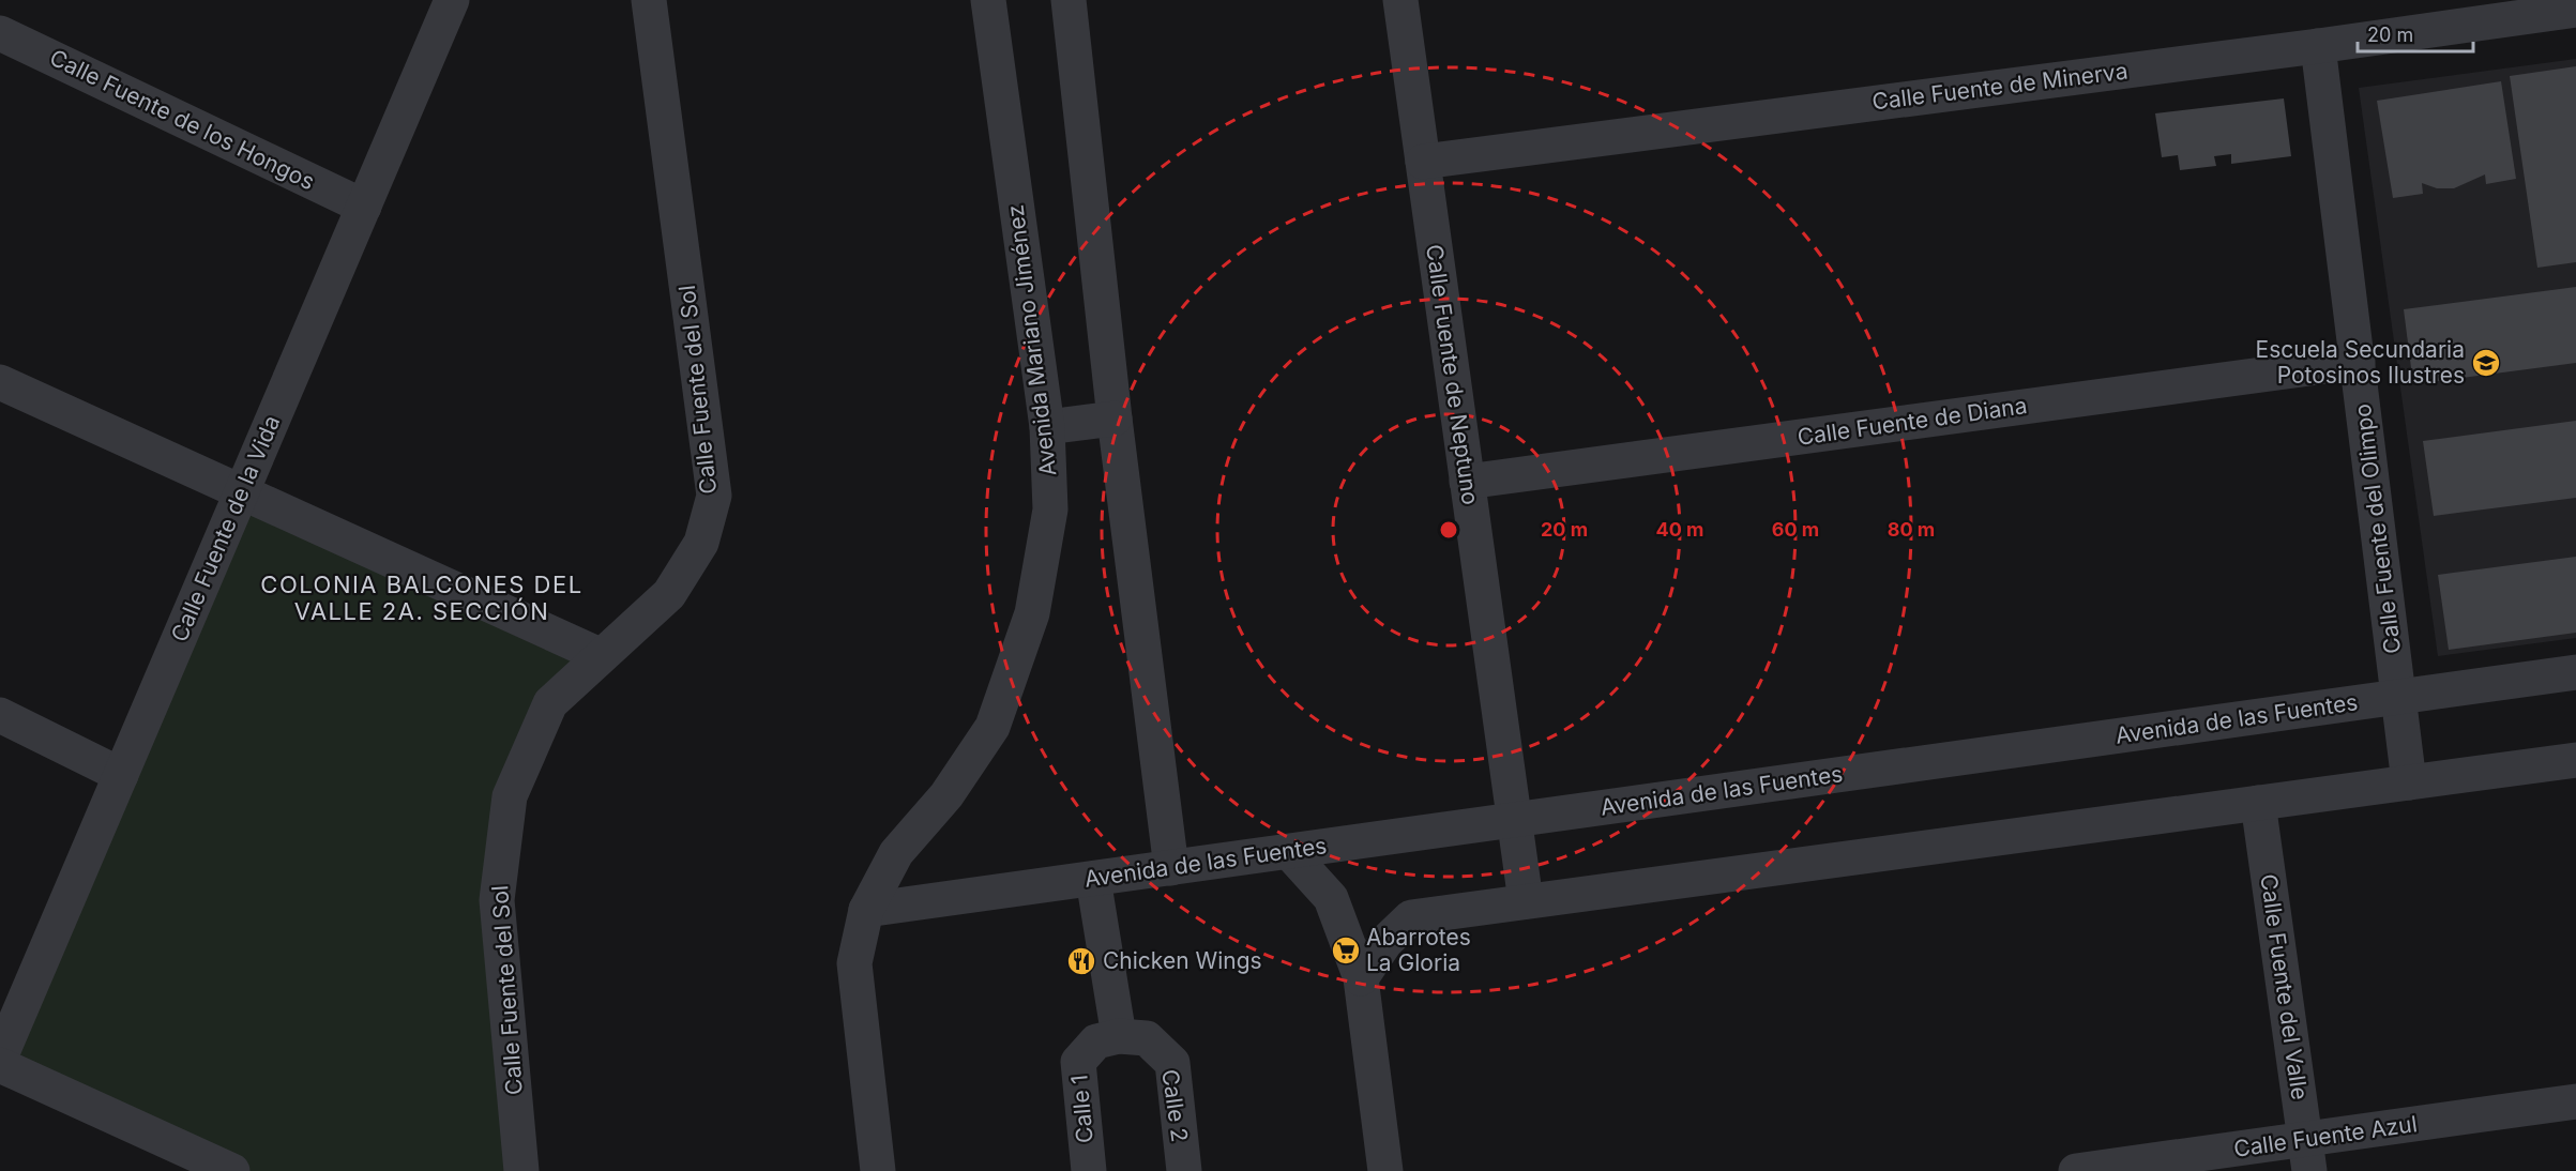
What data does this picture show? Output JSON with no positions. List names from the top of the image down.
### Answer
{
  "streets": {
    "street": [
      "Calle Fuente de Minerva",
      "Calle Fuente de los Hongos",
      "Avenida Mariano Jiménez",
      "Calle Fuente de Neptuno",
      "Calle Fuente del Sol",
      "Calle Fuente de Diana",
      "Calle Fuente de la Vida",
      "Calle Fuente del Olimpo",
      "Avenida de las Fuentes",
      "Calle Fuente del Valle",
      "Calle 2",
      "Calle 1",
      "Calle Fuente Azul"
    ]
  },
  "crossings": [
    ["Calle Fuente de Minerva", "Calle Fuente de Neptuno"],
    ["Calle Fuente de Minerva", "Calle Fuente del Olimpo"],
    ["Calle Fuente de los Hongos", "Calle Fuente de la Vida"],
    ["Avenida Mariano Jiménez", "Avenida de las Fuentes"],
    ["Calle Fuente de Neptuno", "Calle Fuente de Diana"],
    ["Calle Fuente de Neptuno", "Avenida de las Fuentes"],
    ["Calle Fuente de Diana", "Calle Fuente del Olimpo"],
    ["Calle Fuente del Olimpo", "Avenida de las Fuentes"],
    ["Calle Fuente del Valle", "Calle Fuente Azul"],
    ["Calle 2", "Calle 1"]
  ],
  "districts": ["COLONIA BALCONES DEL VALLE 2A. SECCIÓN"],
  "places": {
    "school or university": ["Escuela Secundaria Potosinos Ilustres"],
    "supermarket": ["Abarrotes La Gloria"],
    "restaurant": ["Chicken Wings"]
  },
  "scale_bar": "20 m",
  "rings": [
    "20 m",
    "40 m",
    "60 m",
    "80 m"
  ]
}
